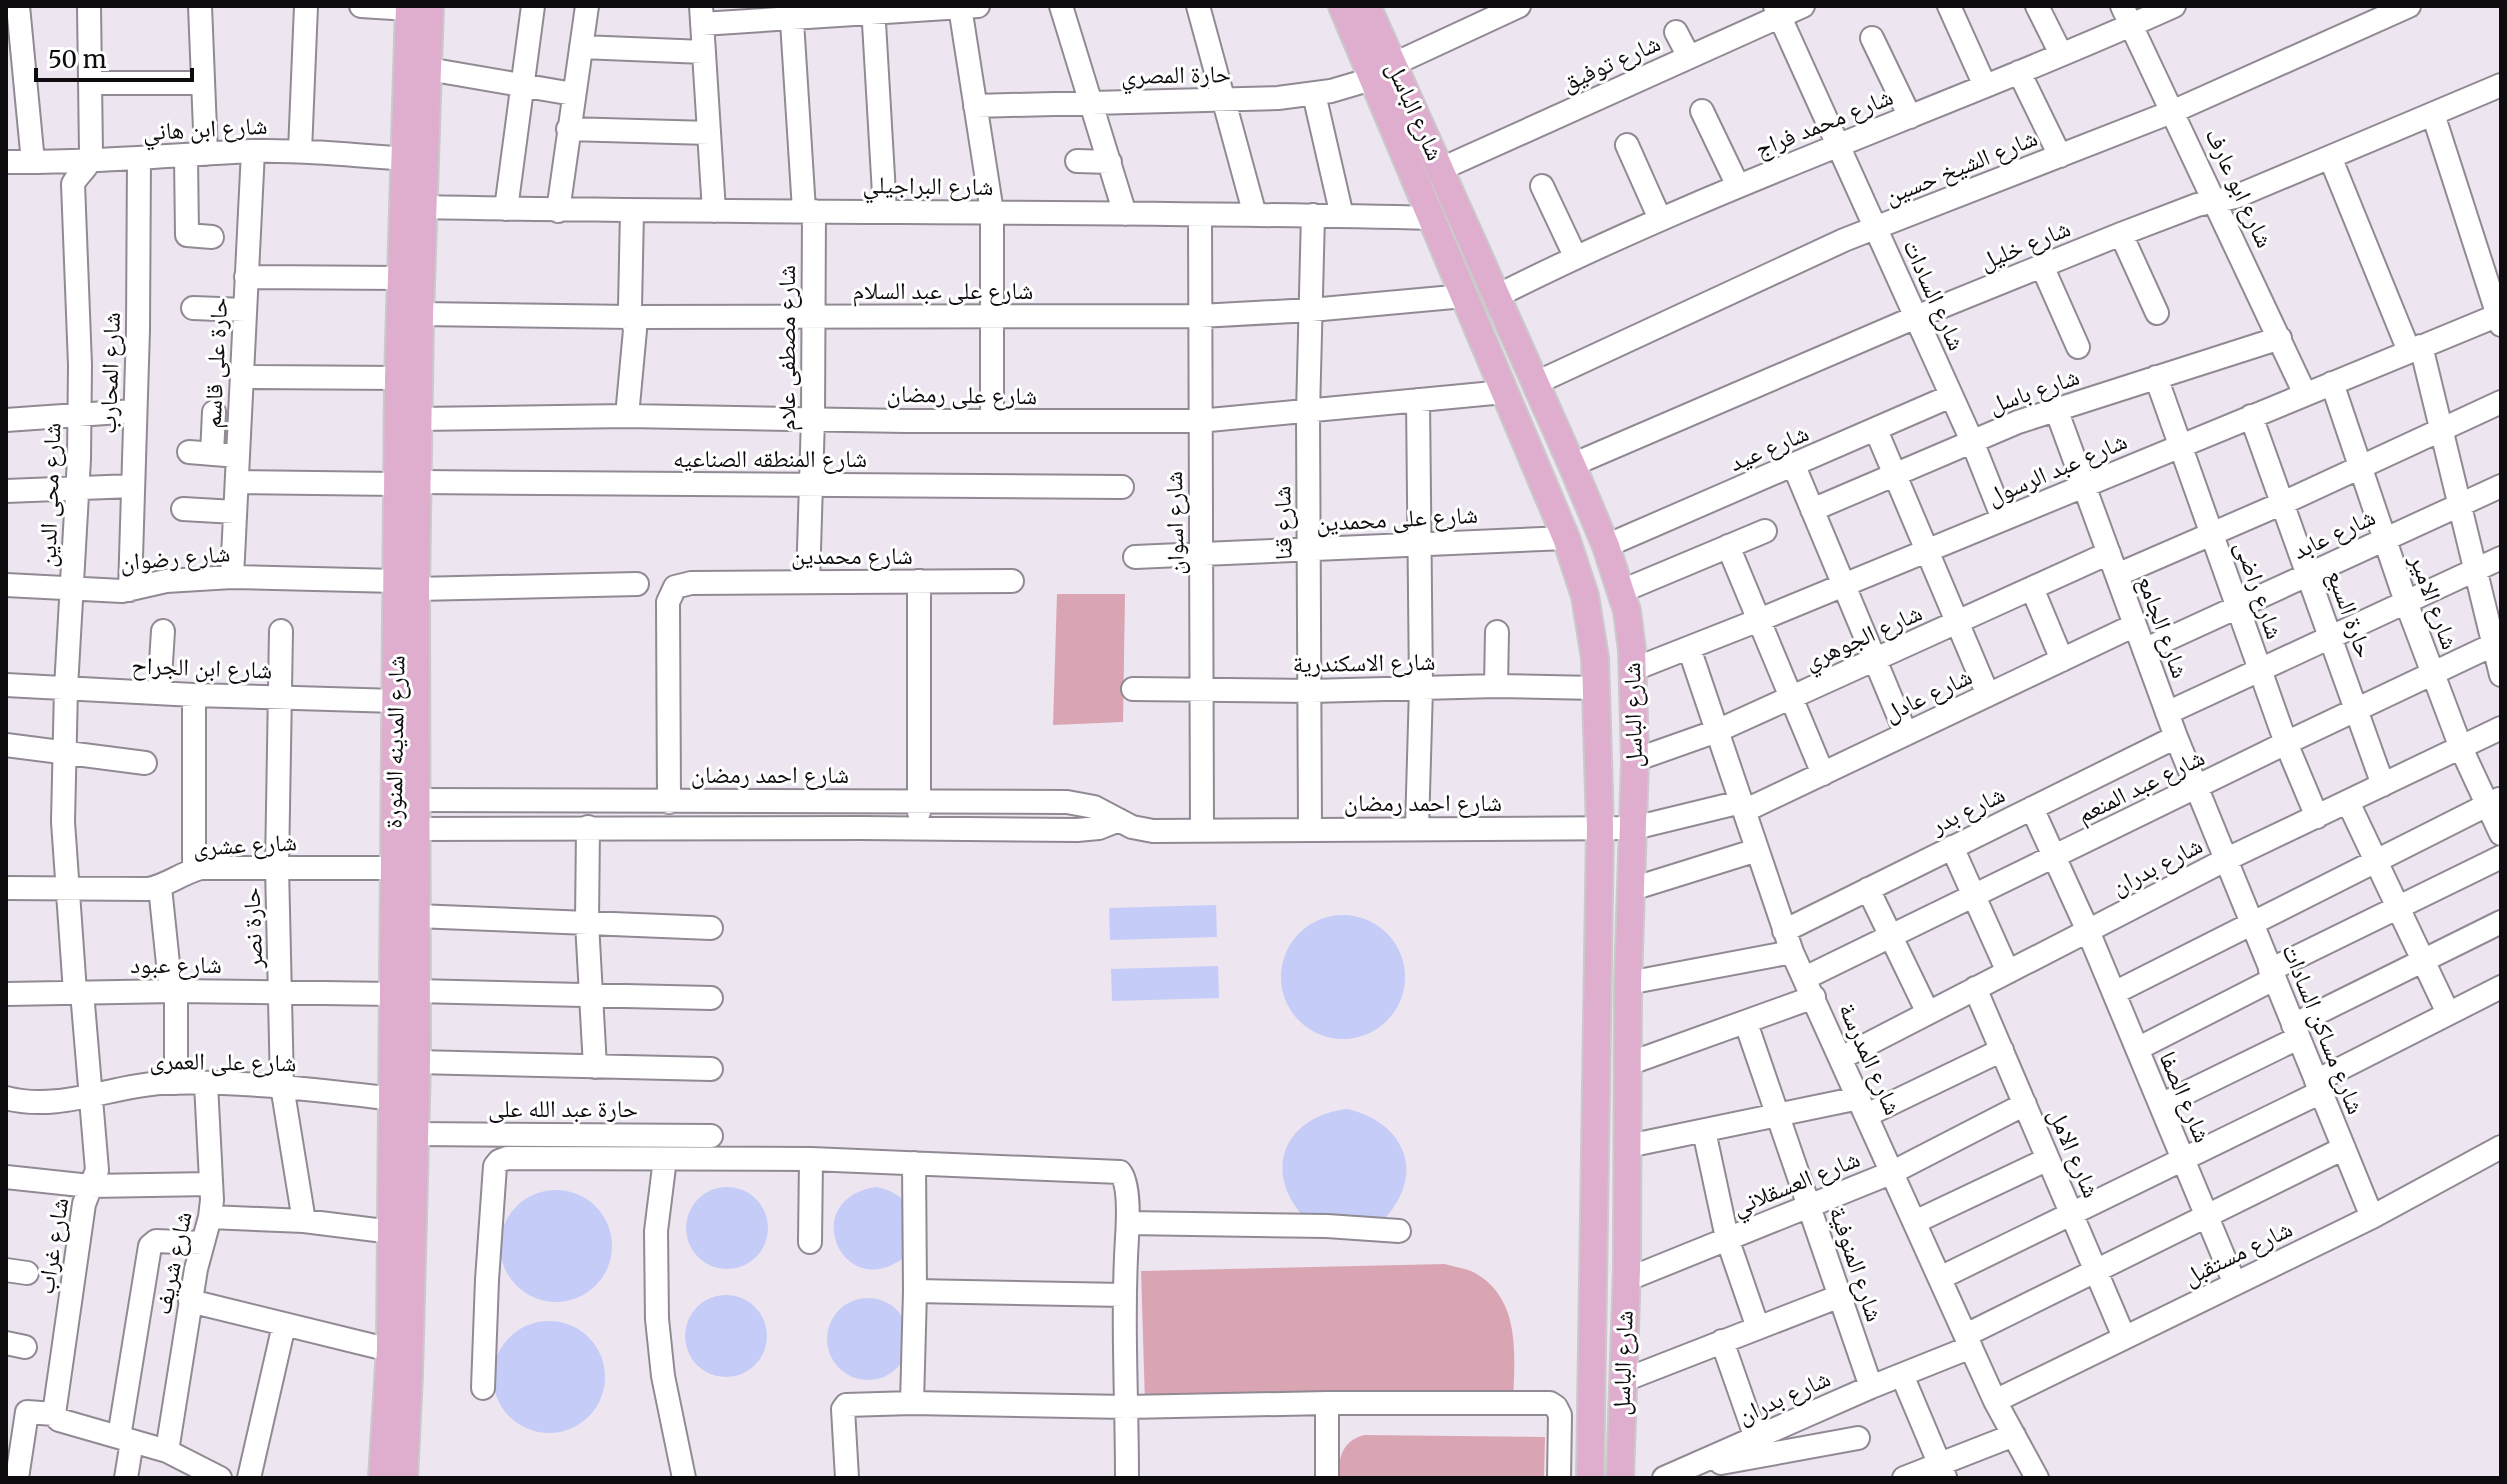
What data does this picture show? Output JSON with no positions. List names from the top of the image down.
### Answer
{
  "streets": {
    "main road": ["شارع الباسل", "شارع المدينه المنورة"],
    "street": [
      "شارع توفيق",
      "حارة المصري",
      "شارع محمد فراج",
      "شارع ابن هاني",
      "شارع الشيخ حسين",
      "شارع البراجيلي",
      "شارع ابو عارف",
      "شارع خليل",
      "شارع على عبد السلام",
      "شارع السادات",
      "شارع مصطفى علام",
      "حارة على قاسم",
      "شارع المحارب",
      "شارع باسل",
      "شارع على رمضان",
      "شارع عيد",
      "شارع المنطقه الصناعيه",
      "شارع عبد الرسول",
      "شارع محى الدين",
      "شارع على محمدين",
      "شارع اسوان",
      "شارع قنا",
      "شارع عابد",
      "شارع محمدين",
      "شارع رضوان",
      "شارع راضى",
      "شارع الامير",
      "حارة السبع",
      "شارع الجامع",
      "شارع الجوهري",
      "شارع الاسكندرية",
      "شارع ابن الجراح",
      "شارع عادل",
      "شارع احمد رمضان",
      "شارع عبد المنعم",
      "شارع بدر",
      "شارع عشرى",
      "شارع بدران",
      "حارة نصر",
      "شارع عبود",
      "شارع مساكن السادات",
      "شارع المدرسة",
      "شارع على العمرى",
      "شارع الصفا",
      "حارة عبد الله على",
      "شارع الامل",
      "شارع العسقلاني",
      "شارع غراب",
      "شارع مستقبل",
      "شارع شريف",
      "شارع المنوفية"
    ]
  },
  "crossings": [
    ["شارع توفيق", "شارع الباسل"],
    ["شارع توفيق", "شارع السادات"],
    ["حارة المصري", "شارع الباسل"],
    ["شارع الباسل", "شارع محمد فراج"],
    ["شارع الباسل", "شارع الشيخ حسين"],
    ["شارع الباسل", "شارع البراجيلي"],
    ["شارع الباسل", "شارع خليل"],
    ["شارع الباسل", "شارع على عبد السلام"],
    ["شارع الباسل", "شارع على رمضان"],
    ["شارع الباسل", "شارع عيد"],
    ["شارع الباسل", "شارع عبد الرسول"],
    ["شارع الباسل", "شارع على محمدين"],
    ["شارع الباسل", "شارع الجوهري"],
    ["شارع الباسل", "شارع الاسكندرية"],
    ["شارع الباسل", "شارع عادل"],
    ["شارع الباسل", "شارع احمد رمضان"],
    ["شارع الباسل", "شارع عبد المنعم"],
    ["شارع الباسل", "شارع بدر"],
    ["شارع الباسل", "شارع العسقلاني"],
    ["شارع محمد فراج", "شارع ابو عارف"],
    ["شارع محمد فراج", "شارع السادات"],
    ["شارع ابن هاني", "حارة على قاسم"],
    ["شارع ابن هاني", "شارع المحارب"],
    ["شارع ابن هاني", "شارع محى الدين"],
    ["شارع ابن هاني", "شارع المدينه المنورة"],
    ["شارع الشيخ حسين", "شارع ابو عارف"],
    ["شارع الشيخ حسين", "شارع السادات"],
    ["شارع البراجيلي", "شارع مصطفى علام"],
    ["شارع البراجيلي", "شارع اسوان"],
    ["شارع البراجيلي", "شارع قنا"],
    ["شارع البراجيلي", "شارع المدينه المنورة"],
    ["شارع ابو عارف", "شارع خليل"],
    ["شارع ابو عارف", "شارع باسل"],
    ["شارع ابو عارف", "شارع عبد الرسول"],
    ["شارع خليل", "شارع السادات"],
    ["شارع على عبد السلام", "شارع مصطفى علام"],
    ["شارع على عبد السلام", "شارع اسوان"],
    ["شارع على عبد السلام", "شارع قنا"],
    ["شارع على عبد السلام", "شارع المدينه المنورة"],
    ["شارع السادات", "شارع باسل"],
    ["شارع السادات", "شارع عيد"],
    ["شارع السادات", "شارع عبد الرسول"],
    ["شارع مصطفى علام", "شارع على رمضان"],
    ["شارع مصطفى علام", "شارع المنطقه الصناعيه"],
    ["شارع مصطفى علام", "شارع محمدين"],
    ["حارة على قاسم", "شارع المنطقه الصناعيه"],
    ["حارة على قاسم", "شارع رضوان"],
    ["شارع المحارب", "شارع رضوان"],
    ["شارع باسل", "شارع راضى"],
    ["شارع باسل", "شارع الجامع"],
    ["شارع على رمضان", "شارع اسوان"],
    ["شارع على رمضان", "شارع قنا"],
    ["شارع على رمضان", "شارع المدينه المنورة"],
    ["شارع المنطقه الصناعيه", "شارع المدينه المنورة"],
    ["شارع عبد الرسول", "شارع راضى"],
    ["شارع عبد الرسول", "شارع الامير"],
    ["شارع عبد الرسول", "حارة السبع"],
    ["شارع عبد الرسول", "شارع الجامع"],
    ["شارع عبد الرسول", "شارع المدرسة"],
    ["شارع محى الدين", "شارع رضوان"],
    ["شارع محى الدين", "شارع ابن الجراح"],
    ["شارع محى الدين", "شارع عشرى"],
    ["شارع محى الدين", "شارع عبود"],
    ["شارع محى الدين", "شارع غراب"],
    ["شارع على محمدين", "شارع اسوان"],
    ["شارع على محمدين", "شارع قنا"],
    ["شارع اسوان", "شارع الاسكندرية"],
    ["شارع اسوان", "شارع احمد رمضان"],
    ["شارع قنا", "شارع الاسكندرية"],
    ["شارع قنا", "شارع احمد رمضان"],
    ["شارع عابد", "شارع راضى"],
    ["شارع عابد", "شارع الامير"],
    ["شارع عابد", "حارة السبع"],
    ["شارع عابد", "شارع الجامع"],
    ["شارع محمدين", "شارع احمد رمضان"],
    ["شارع رضوان", "شارع المدينه المنورة"],
    ["شارع راضى", "شارع عبد المنعم"],
    ["شارع راضى", "شارع بدران"],
    ["شارع الامير", "شارع عبد المنعم"],
    ["شارع الامير", "شارع بدران"],
    ["حارة السبع", "شارع عبد المنعم"],
    ["حارة السبع", "شارع بدران"],
    ["شارع الجامع", "شارع الجوهري"],
    ["شارع الجامع", "شارع عادل"],
    ["شارع الجامع", "شارع عبد المنعم"],
    ["شارع الجامع", "شارع بدر"],
    ["شارع الجامع", "شارع بدران"],
    ["شارع الجامع", "شارع مساكن السادات"],
    ["شارع الجوهري", "شارع المدرسة"],
    ["شارع ابن الجراح", "شارع المدينه المنورة"],
    ["شارع ابن الجراح", "حارة نصر"],
    ["شارع عادل", "شارع احمد رمضان"],
    ["شارع عادل", "شارع المدرسة"],
    ["شارع المدينه المنورة", "شارع احمد رمضان"],
    ["شارع المدينه المنورة", "شارع عشرى"],
    ["شارع المدينه المنورة", "شارع عبود"],
    ["شارع المدينه المنورة", "شارع على العمرى"],
    ["شارع المدينه المنورة", "حارة عبد الله على"],
    ["شارع عبد المنعم", "شارع المدرسة"],
    ["شارع عبد المنعم", "شارع الصفا"],
    ["شارع عبد المنعم", "شارع المنوفية"],
    ["شارع بدر", "شارع المدرسة"],
    ["شارع بدر", "شارع الصفا"],
    ["شارع عشرى", "حارة نصر"],
    ["شارع بدران", "شارع مساكن السادات"],
    ["شارع بدران", "شارع المدرسة"],
    ["شارع بدران", "شارع الصفا"],
    ["شارع بدران", "شارع الامل"],
    ["شارع بدران", "شارع المنوفية"],
    ["حارة نصر", "شارع عبود"],
    ["حارة نصر", "شارع على العمرى"],
    ["شارع عبود", "شارع غراب"],
    ["شارع مساكن السادات", "شارع مستقبل"],
    ["شارع المدرسة", "شارع العسقلاني"],
    ["شارع المدرسة", "شارع مستقبل"],
    ["شارع على العمرى", "شارع غراب"],
    ["شارع على العمرى", "شارع شريف"],
    ["شارع الصفا", "شارع مستقبل"],
    ["شارع الامل", "شارع العسقلاني"],
    ["شارع الامل", "شارع مستقبل"],
    ["شارع العسقلاني", "شارع المنوفية"]
  ],
  "scale_bar": "50 m"
}
